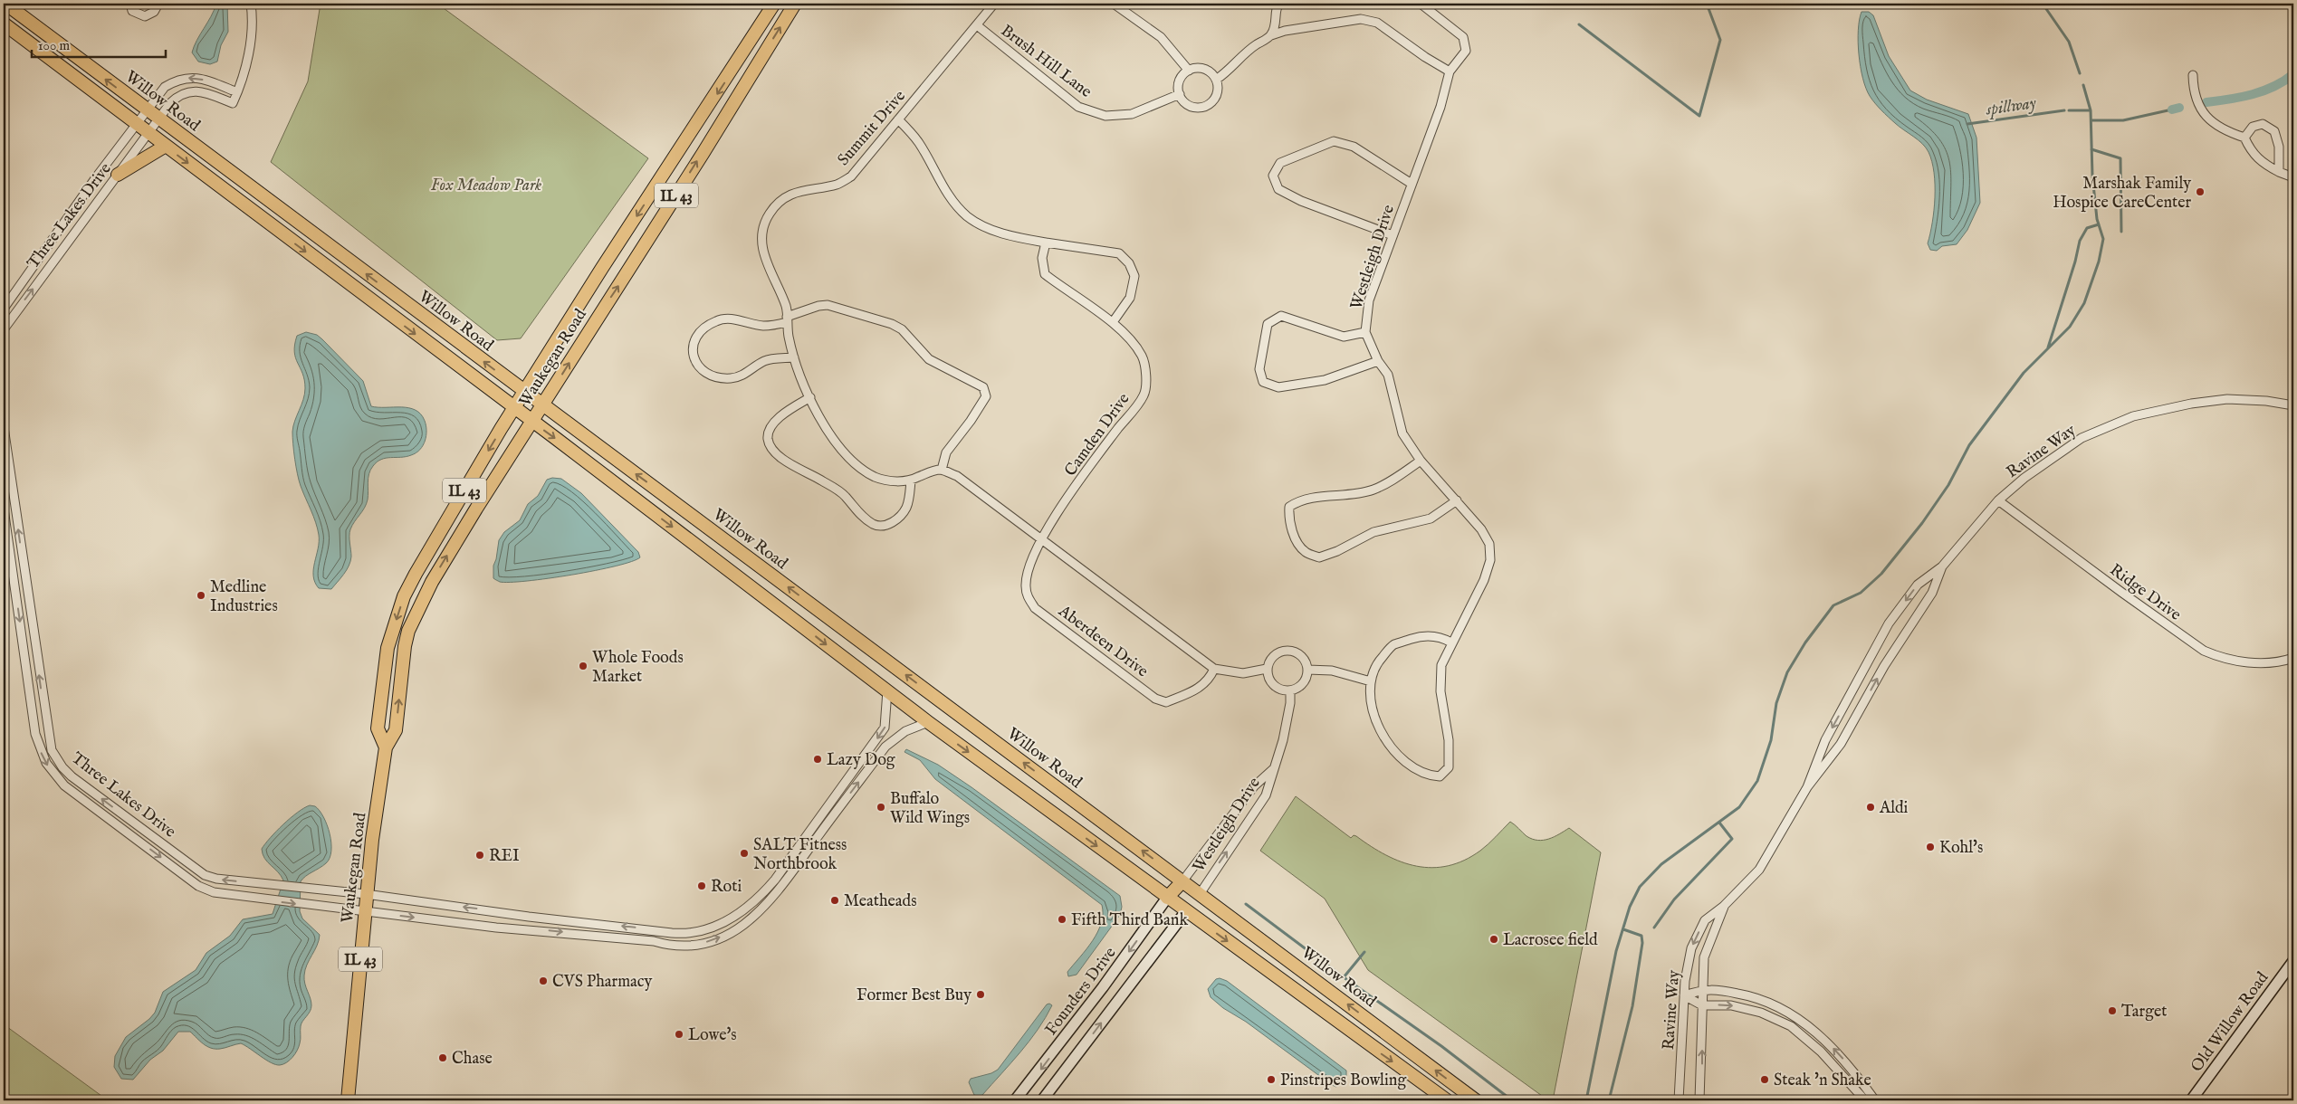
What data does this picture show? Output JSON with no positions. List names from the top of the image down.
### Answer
{
  "streets": {
    "main road": [
      "Willow Road",
      "IL 43",
      "Waukegan Road",
      "Founders Drive",
      "Old Willow Road"
    ],
    "street": [
      "Brush Hill Lane",
      "Summit Drive",
      "Three Lakes Drive",
      "Westleigh Drive",
      "Camden Drive",
      "Ravine Way",
      "Ridge Drive",
      "Aberdeen Drive"
    ]
  },
  "crossings": [
    ["Brush Hill Lane", "Summit Drive"],
    ["Willow Road", "Three Lakes Drive"],
    ["Willow Road", "Westleigh Drive"],
    ["Willow Road", "Waukegan Road"],
    ["Three Lakes Drive", "Waukegan Road"],
    ["Camden Drive", "Aberdeen Drive"],
    ["Ravine Way", "Ridge Drive"]
  ],
  "water": ["spillway"],
  "parks": ["Fox Meadow Park"],
  "places": [
    "Marshak Family Hospice CareCenter",
    "Medline Industries",
    "Whole Foods Market",
    "Lazy Dog",
    "Buffalo Wild Wings",
    "Aldi",
    "Kohl's",
    "SALT Fitness Northbrook",
    "REI",
    "Roti",
    "Meatheads",
    "Fifth Third Bank",
    "Lacrosee field",
    "CVS Pharmacy",
    "Former Best Buy",
    "Target",
    "Lowe's",
    "Chase",
    "Pinstripes Bowling",
    "Steak 'n Shake"
  ],
  "scale_bar": "100 m"
}
